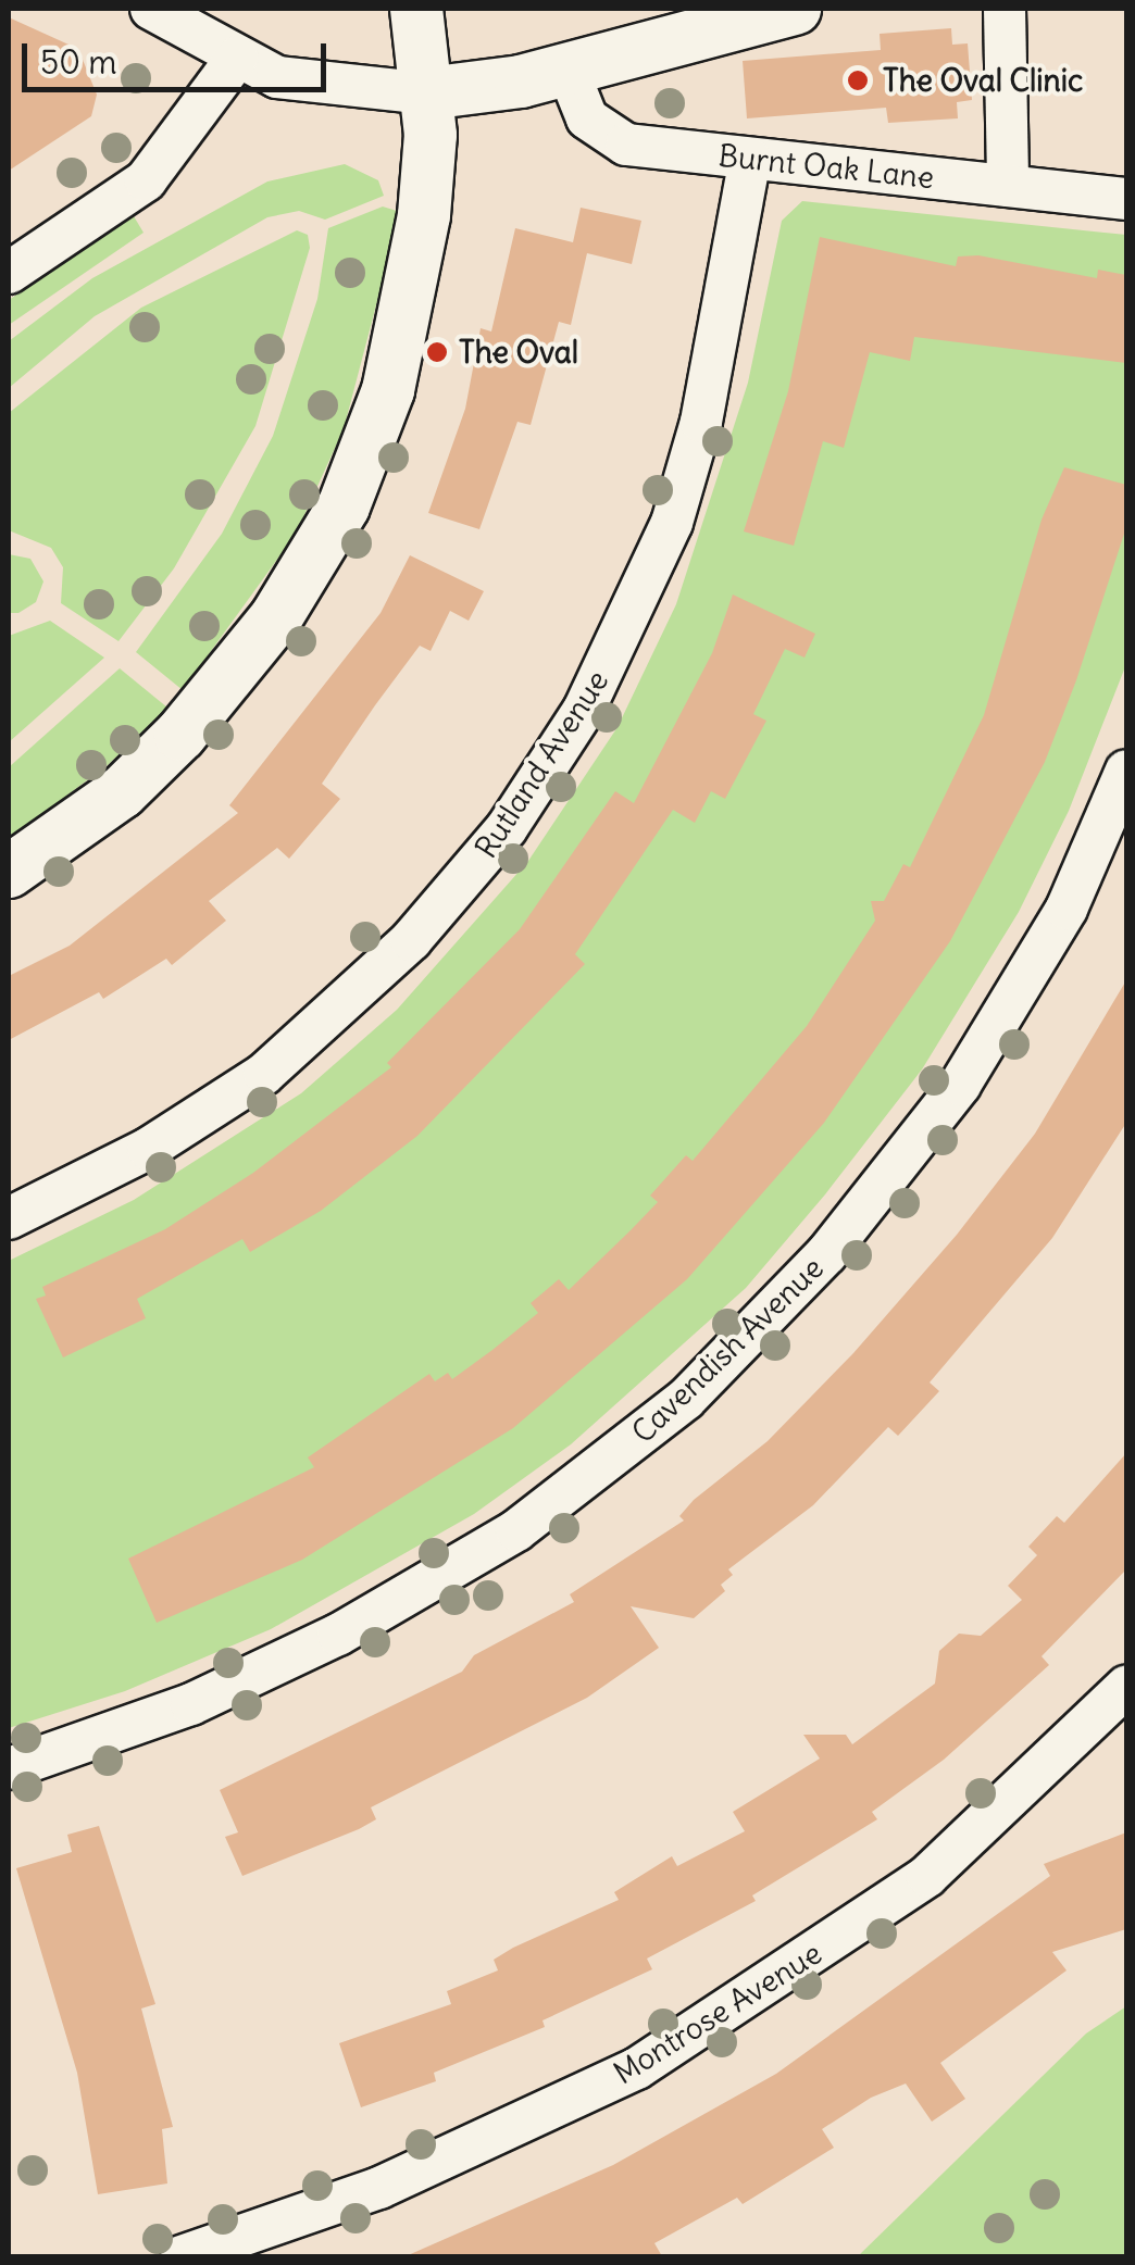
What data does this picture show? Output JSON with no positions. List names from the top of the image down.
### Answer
{
  "streets": {
    "street": [
      "Burnt Oak Lane",
      "Rutland Avenue",
      "Cavendish Avenue",
      "Montrose Avenue"
    ]
  },
  "crossings": [
    ["Burnt Oak Lane", "Rutland Avenue"]
  ],
  "places": ["The Oval Clinic", "The Oval"],
  "scale_bar": "50 m"
}
